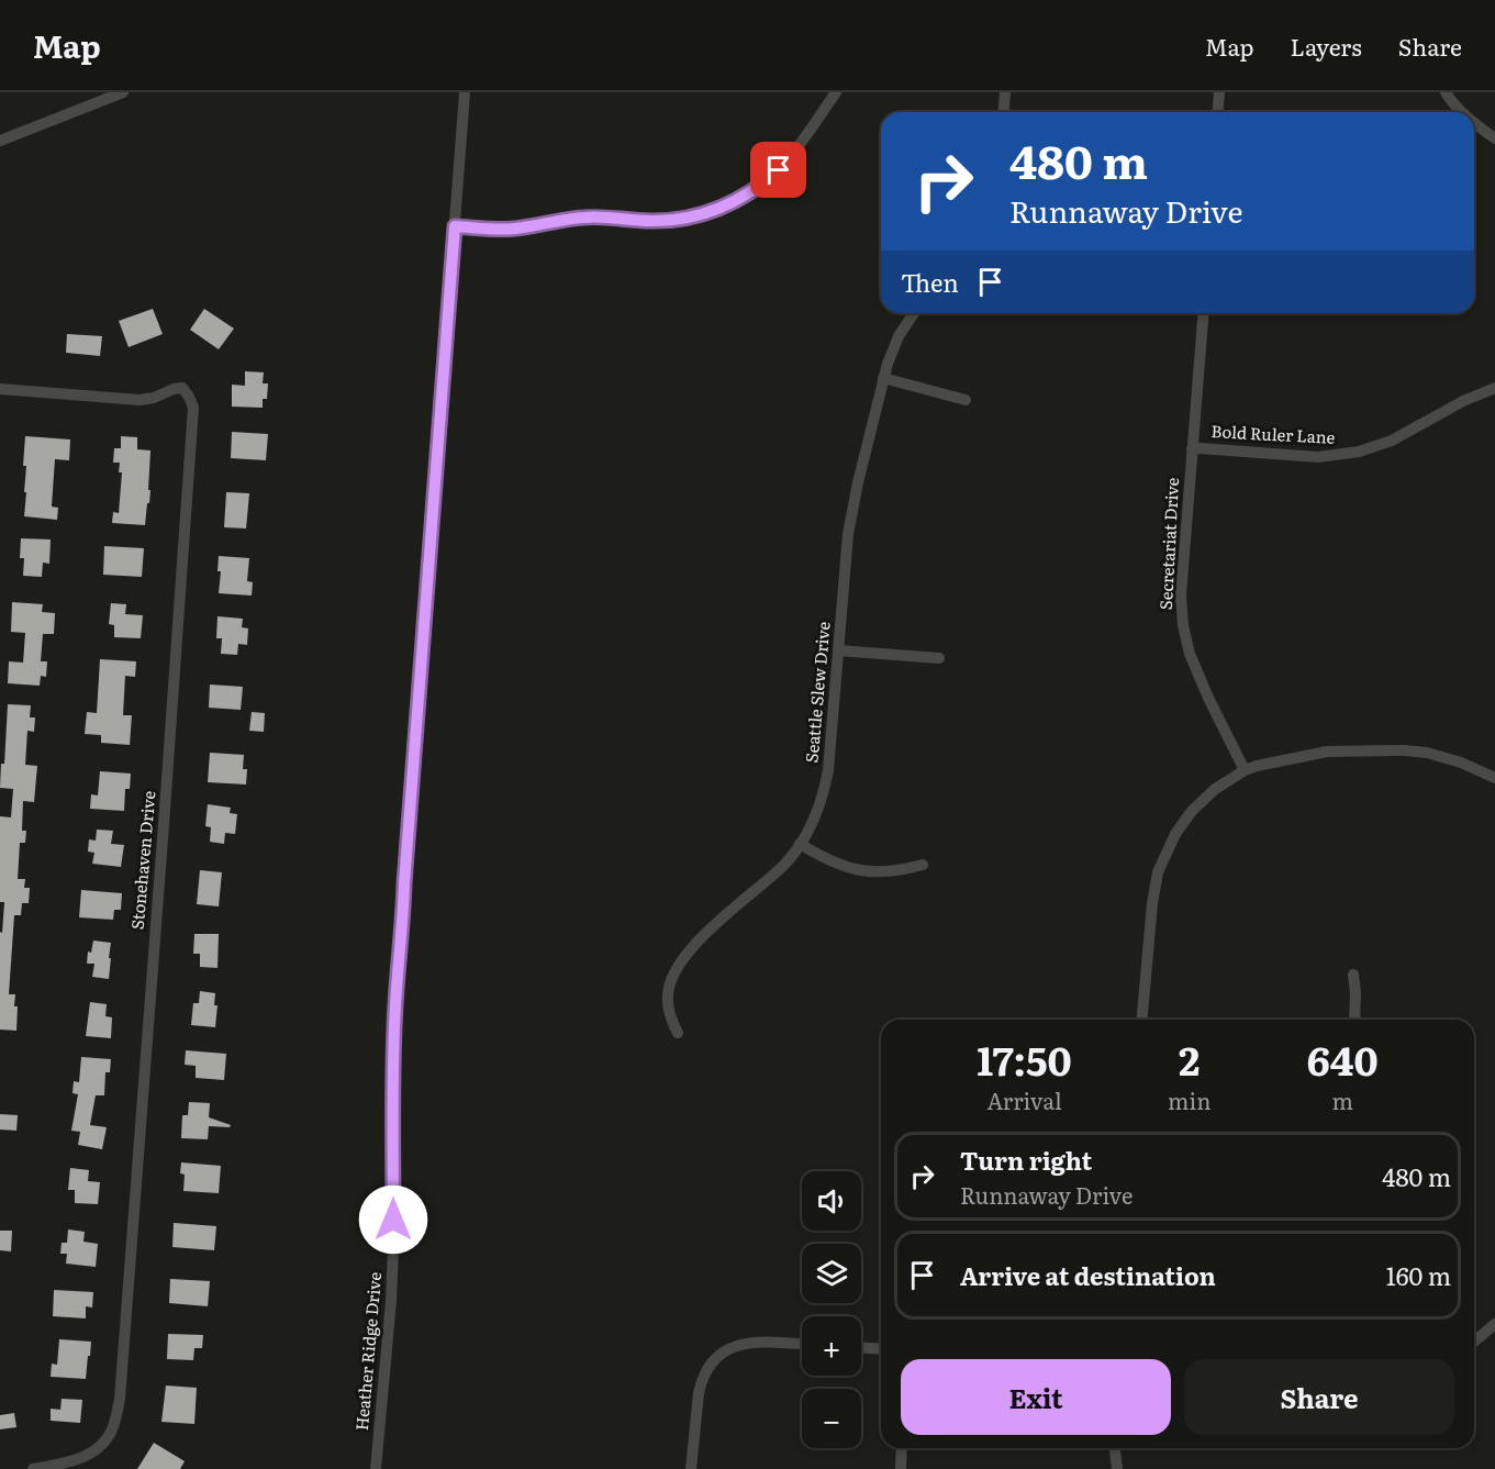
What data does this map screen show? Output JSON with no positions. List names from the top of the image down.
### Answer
{
  "streets": {
    "street": [
      "Bold Ruler Lane",
      "Secretariat Drive",
      "Seattle Slew Drive",
      "Stonehaven Drive",
      "Heather Ridge Drive"
    ]
  },
  "crossings": [
    ["Bold Ruler Lane", "Secretariat Drive"]
  ],
  "page": {
    "header": "Map",
    "nav": ["Map", "Layers", "Share"],
    "turn": ["480 m", "Runnaway Drive"],
    "then": "Then",
    "eta": [
      "17:50",
      "Arrival",
      "2",
      "min",
      "640",
      "m"
    ],
    "list": [
      {
        "name": "Turn right",
        "note": "Runnaway Drive",
        "value": "480 m"
      },
      {
        "name": "Arrive at destination",
        "value": "160 m"
      }
    ],
    "map_buttons": ["+", "−"],
    "buttons": ["Exit", "Share"]
  }
}
